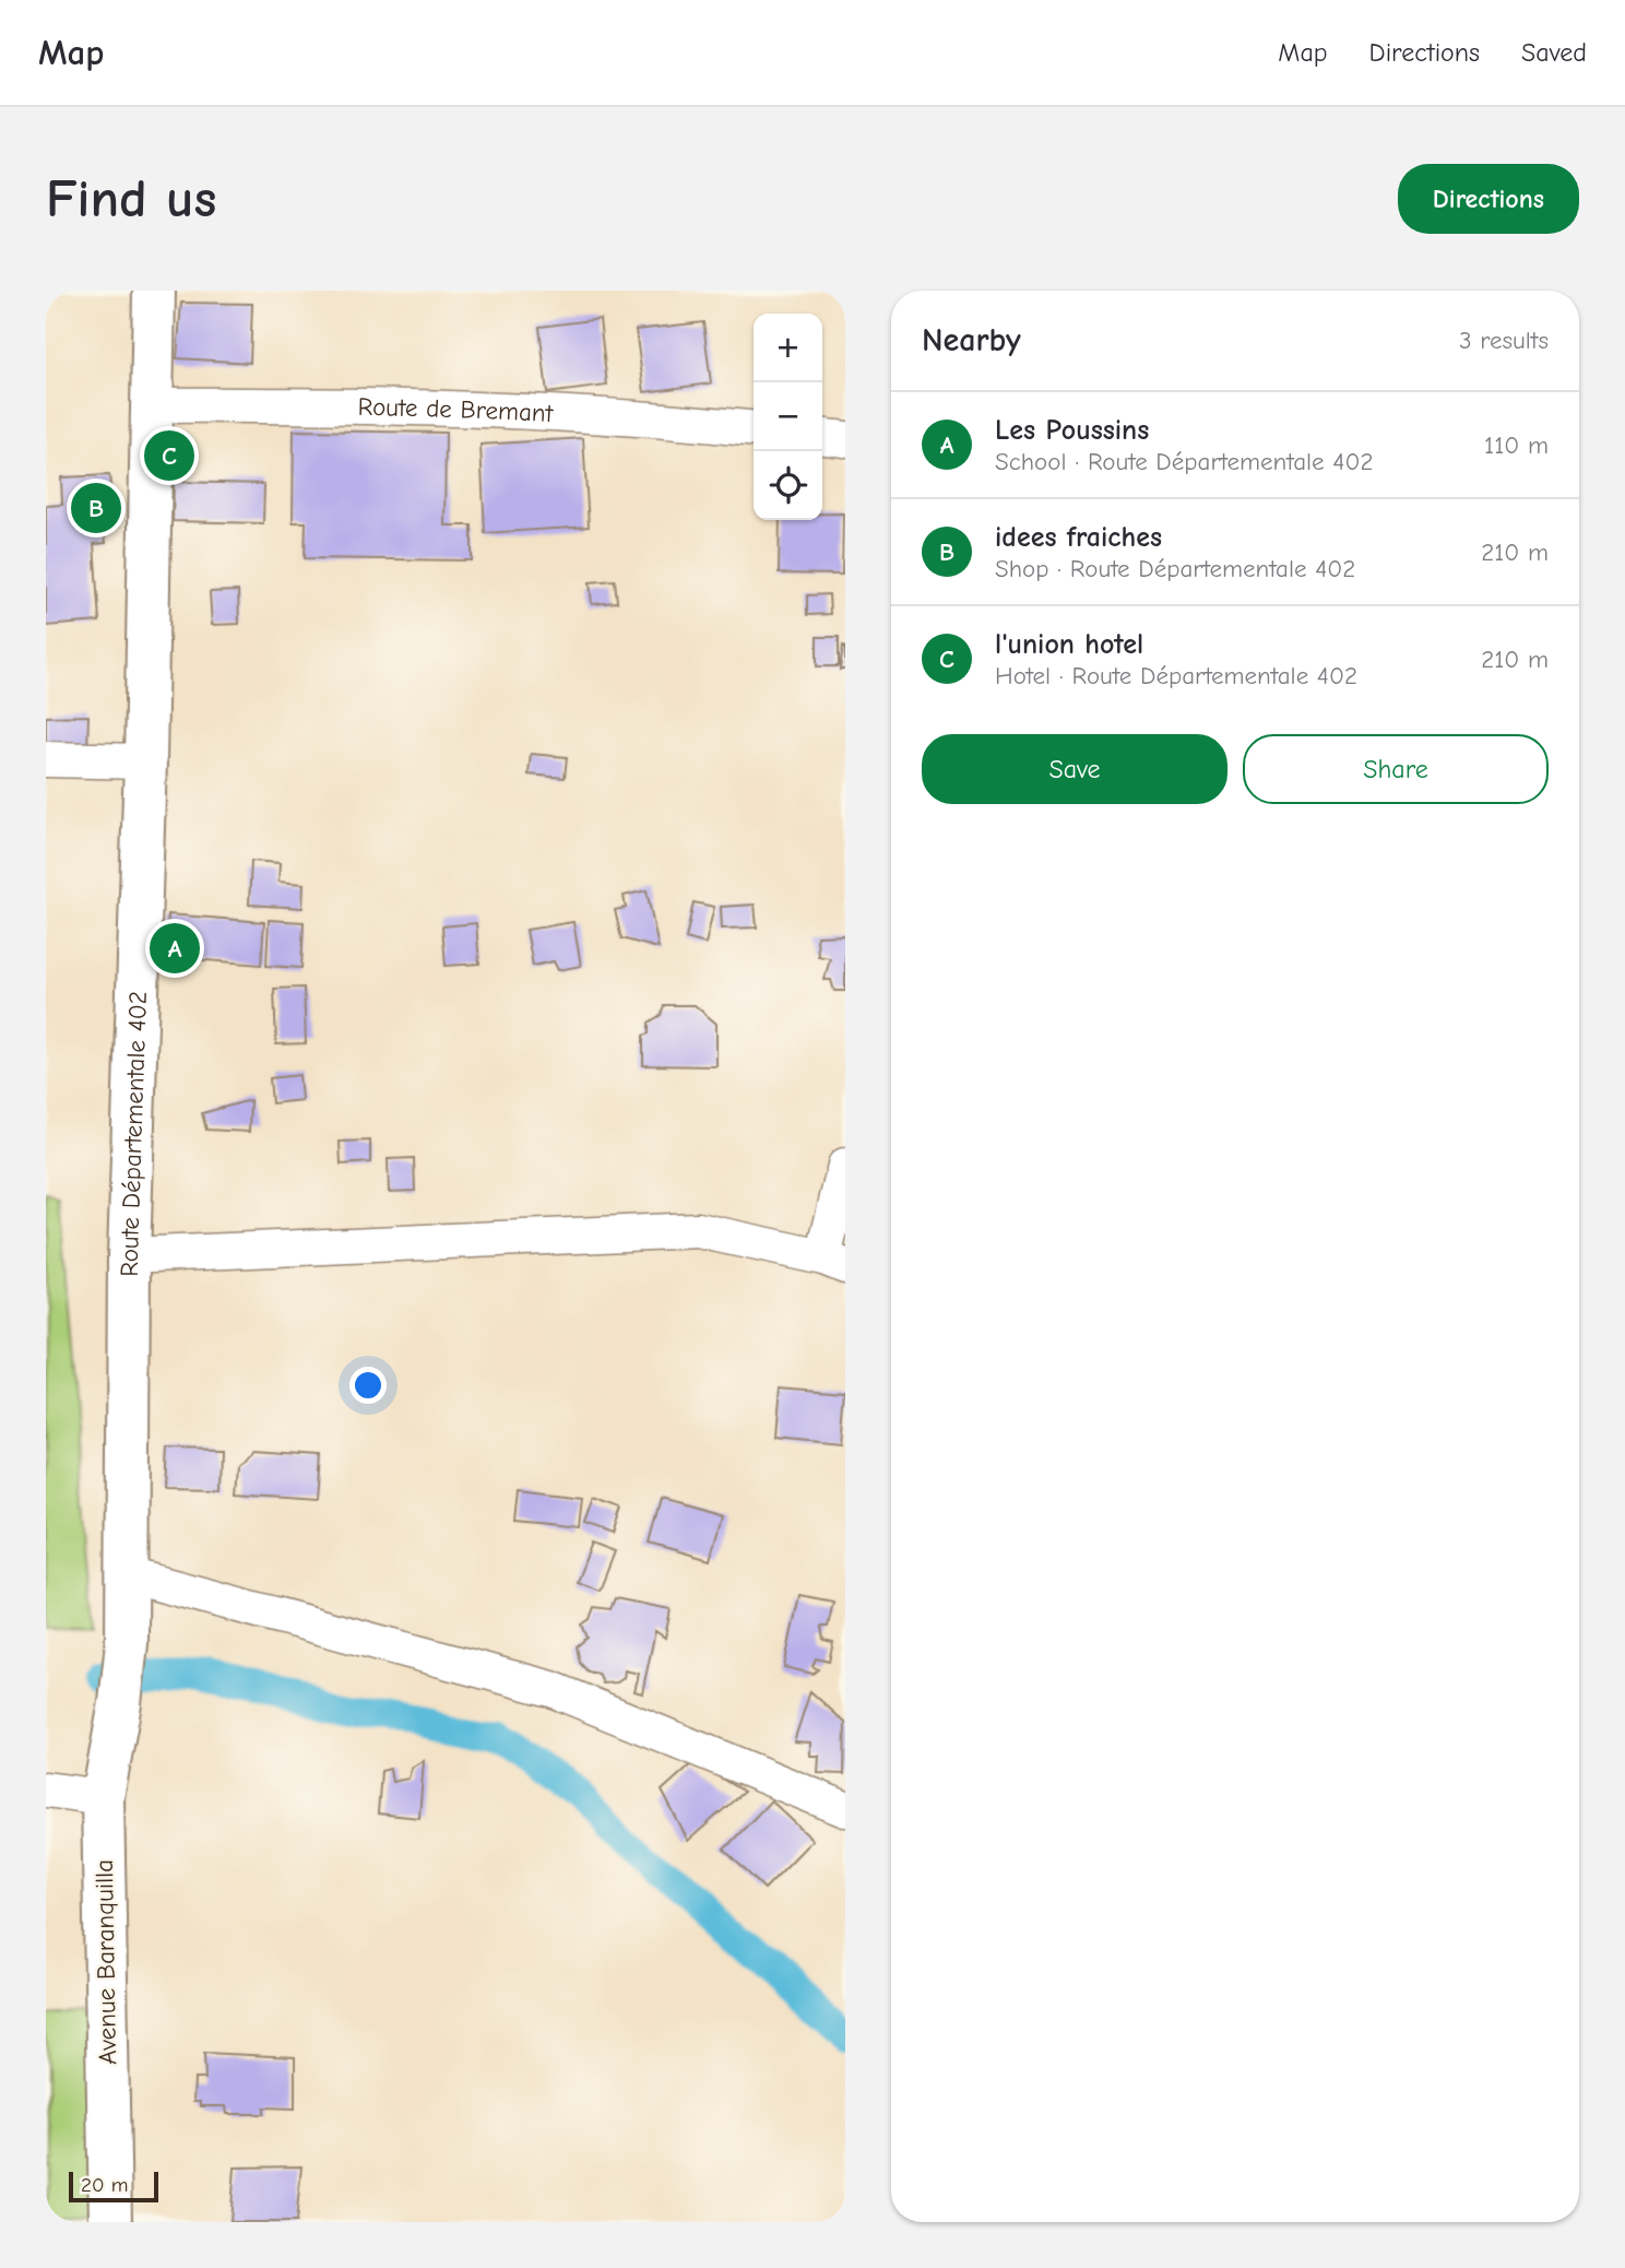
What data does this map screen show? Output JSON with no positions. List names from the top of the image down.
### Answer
{
  "streets": {
    "main road": ["Route Départementale 402", "Avenue Baranquilla"],
    "street": ["Route de Bremant"]
  },
  "crossings": [
    ["Route de Bremant", "Route Départementale 402"],
    ["Route Départementale 402", "Avenue Baranquilla"]
  ],
  "scale_bar": "20 m",
  "page": {
    "header": "Map",
    "nav": ["Map", "Directions", "Saved"],
    "buttons": [
      "Directions",
      ["Save", "Share"]
    ],
    "title": "Find us",
    "heading": ["Nearby", "3 results"],
    "map_buttons": ["+", "−"],
    "list": [
      {
        "mark": "A",
        "name": "Les Poussins",
        "note": "School · Route Départementale 402",
        "value": "110 m"
      },
      {
        "mark": "B",
        "name": "idees fraiches",
        "note": "Shop · Route Départementale 402",
        "value": "210 m"
      },
      {
        "mark": "C",
        "name": "l'union hotel",
        "note": "Hotel · Route Départementale 402",
        "value": "210 m"
      }
    ],
    "pins": ["C", "B", "A"],
    "scale": "20 m"
  }
}
